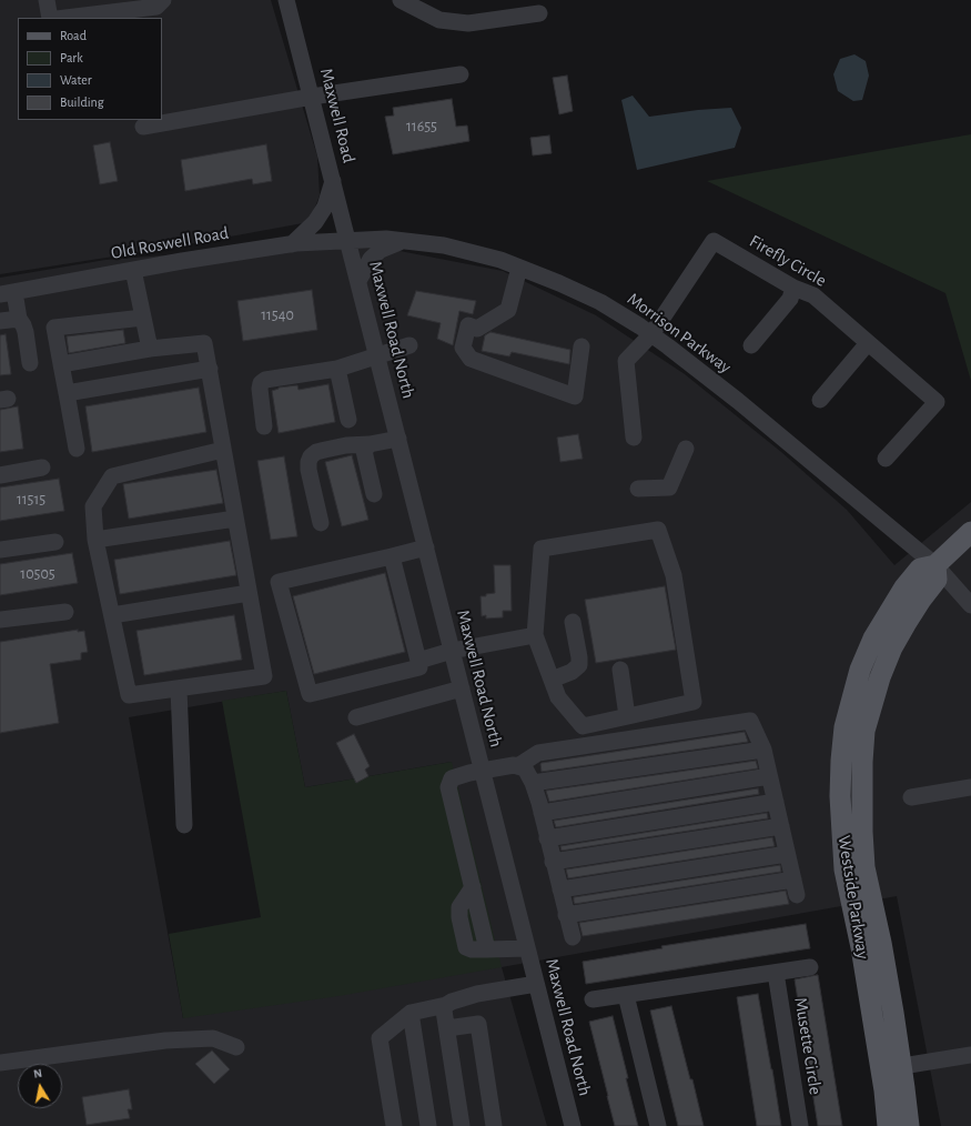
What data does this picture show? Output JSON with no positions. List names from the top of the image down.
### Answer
{
  "streets": {
    "main road": ["Westside Parkway"],
    "street": [
      "Maxwell Road",
      "Old Roswell Road",
      "Firefly Circle",
      "Maxwell Road North",
      "Morrison Parkway",
      "Musette Circle"
    ]
  },
  "crossings": [
    ["Maxwell Road", "Old Roswell Road"],
    ["Maxwell Road", "Maxwell Road North"],
    ["Maxwell Road", "Morrison Parkway"],
    ["Old Roswell Road", "Maxwell Road North"],
    ["Old Roswell Road", "Morrison Parkway"],
    ["Firefly Circle", "Morrison Parkway"],
    ["Maxwell Road North", "Morrison Parkway"],
    ["Morrison Parkway", "Westside Parkway"]
  ],
  "house_numbers": [
    "11655",
    "11540",
    "11515",
    "10505"
  ],
  "legend": [
    "Road",
    "Park",
    "Water",
    "Building"
  ],
  "north": "top"
}
